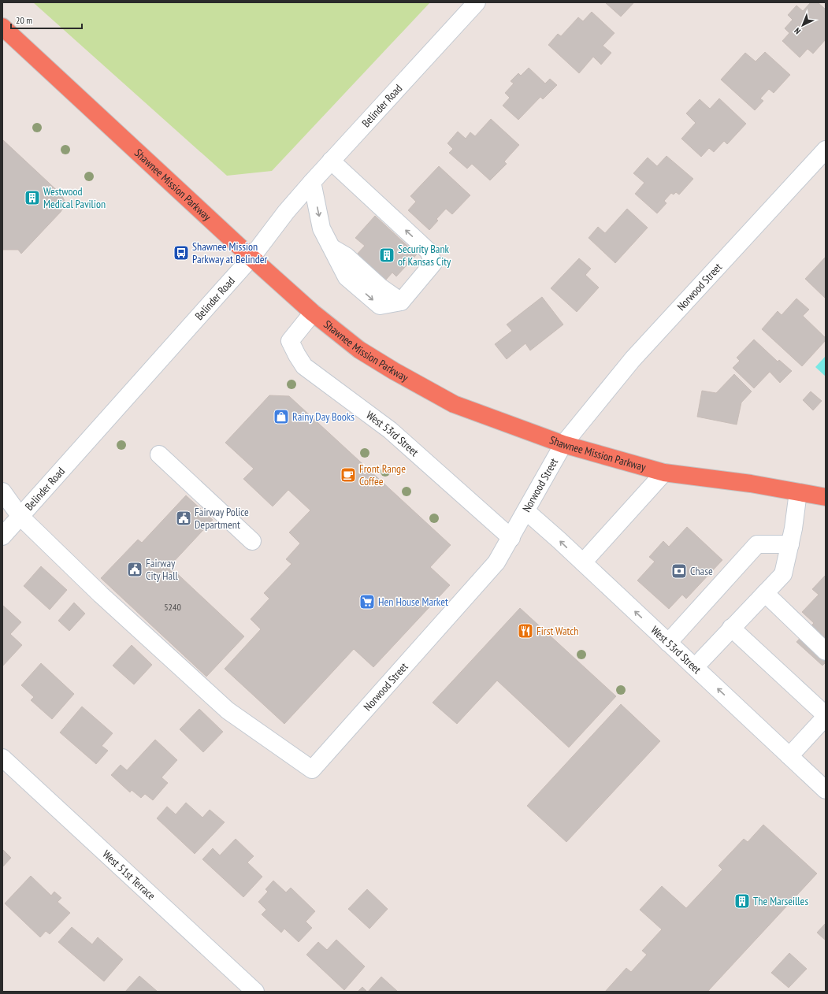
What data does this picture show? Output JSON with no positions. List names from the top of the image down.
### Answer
{
  "streets": {
    "highway": ["Shawnee Mission Parkway"],
    "street": [
      "Belinder Road",
      "Norwood Street",
      "West 53rd Street",
      "West 51st Terrace"
    ]
  },
  "crossings": [
    ["Belinder Road", "Shawnee Mission Parkway"],
    ["Belinder Road", "Norwood Street"],
    ["Shawnee Mission Parkway", "Norwood Street"],
    ["Shawnee Mission Parkway", "West 53rd Street"],
    ["Norwood Street", "West 53rd Street"]
  ],
  "places": {
    "building": ["Westwood Medical Pavilion", "Security Bank of Kansas City", "The Marseilles"],
    "bus stop": ["Shawnee Mission Parkway at Belinder"],
    "shop": ["Rainy Day Books"],
    "cafe": ["Front Range Coffee"],
    "public building": ["Fairway Police Department", "Fairway City Hall"],
    "bank": ["Chase"],
    "supermarket": ["Hen House Market"],
    "restaurant": ["First Watch"]
  },
  "house_numbers": ["5240"],
  "scale_bar": "20 m",
  "north": "bottom left"
}
